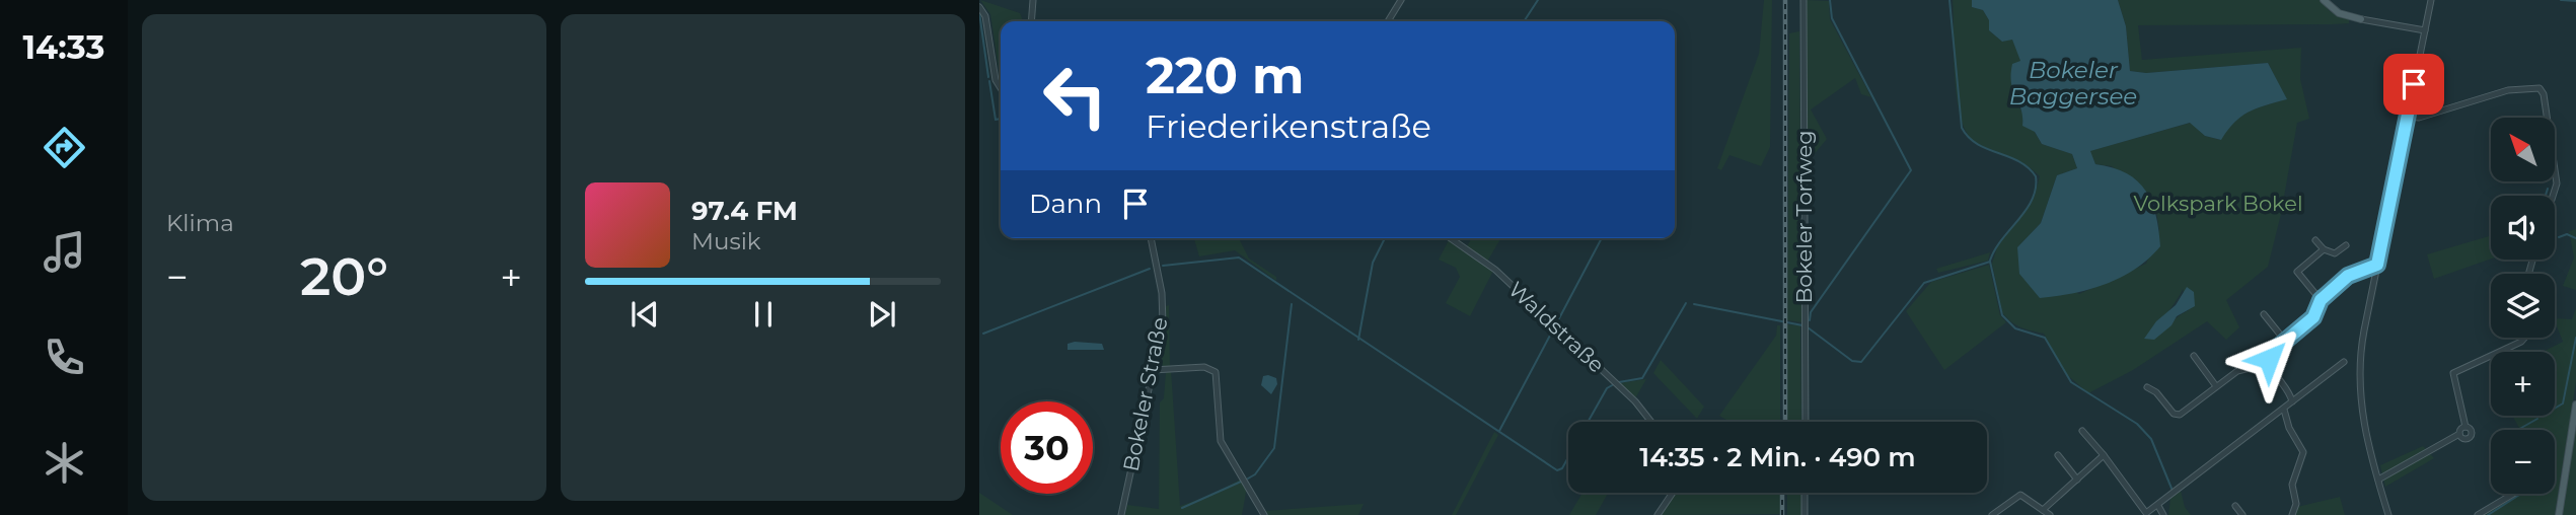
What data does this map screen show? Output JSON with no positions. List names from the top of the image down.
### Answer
{
  "streets": {
    "street": ["Bokeler Torfweg", "Waldstraße", "Bokeler Straße"]
  },
  "water": ["Bokeler Baggersee"],
  "parks": ["Volkspark Bokel"],
  "north": "top left",
  "page": {
    "tabs": "14:33",
    "tile": "Klima",
    "turn": ["220 m", "Friederikenstraße"],
    "map_buttons": ["+", "−"],
    "then": "Dann",
    "song": ["97.4 FM", "Musik"],
    "heat": ["−", "20°", "+"],
    "limit": "30",
    "trip": "14:35 · 2 Min. · 490 m"
  }
}
